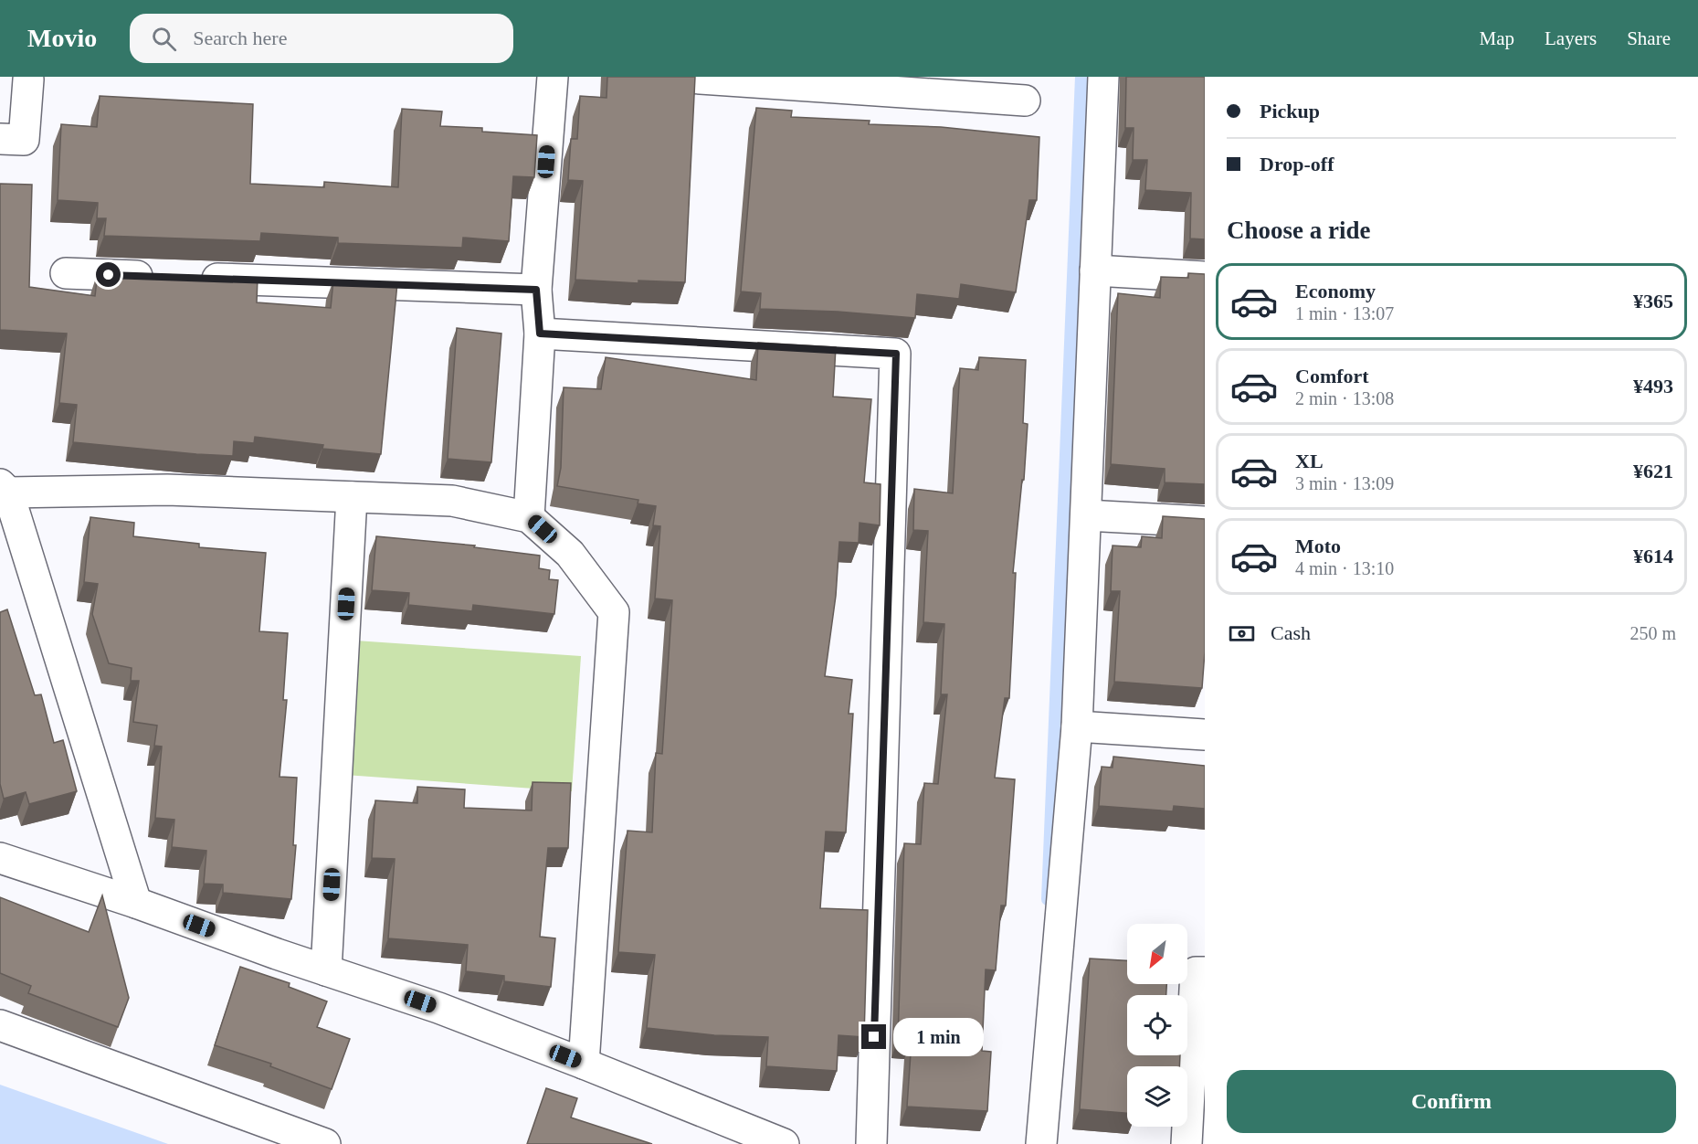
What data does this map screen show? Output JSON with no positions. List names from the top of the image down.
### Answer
{
  "north": "bottom left",
  "page": {
    "header": "Movio",
    "search": "Search here",
    "nav": ["Map", "Layers", "Share"],
    "banner": ["Pickup", "Drop-off"],
    "heading": "Choose a ride",
    "list": [
      {
        "name": "Economy",
        "note": "1 min · 13:07",
        "value": "¥365"
      },
      {
        "name": "Comfort",
        "note": "2 min · 13:08",
        "value": "¥493"
      },
      {
        "name": "XL",
        "note": "3 min · 13:09",
        "value": "¥621"
      },
      {
        "name": "Moto",
        "note": "4 min · 13:10",
        "value": "¥614"
      }
    ],
    "pay": ["Cash", "250 m"],
    "bubble": "1 min",
    "buttons": "Confirm"
  }
}
